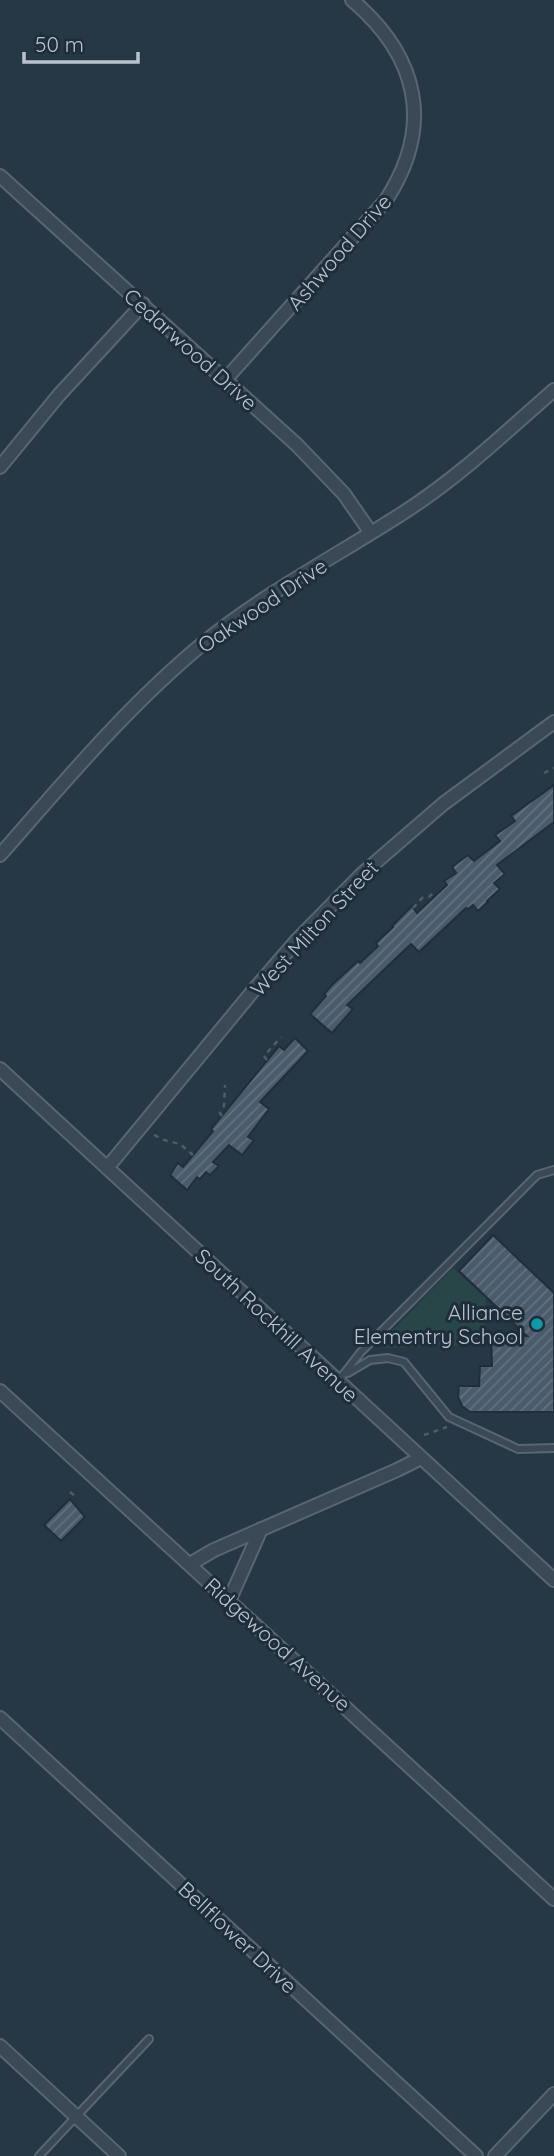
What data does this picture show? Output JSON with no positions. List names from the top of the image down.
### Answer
{
  "streets": {
    "street": [
      "Ashwood Drive",
      "Cedarwood Drive",
      "Oakwood Drive",
      "West Milton Street",
      "South Rockhill Avenue",
      "Ridgewood Avenue",
      "Bellflower Drive"
    ]
  },
  "crossings": [
    ["Ashwood Drive", "Cedarwood Drive"],
    ["Cedarwood Drive", "Oakwood Drive"],
    ["West Milton Street", "South Rockhill Avenue"]
  ],
  "places": ["Alliance Elementry School"],
  "scale_bar": "50 m"
}
